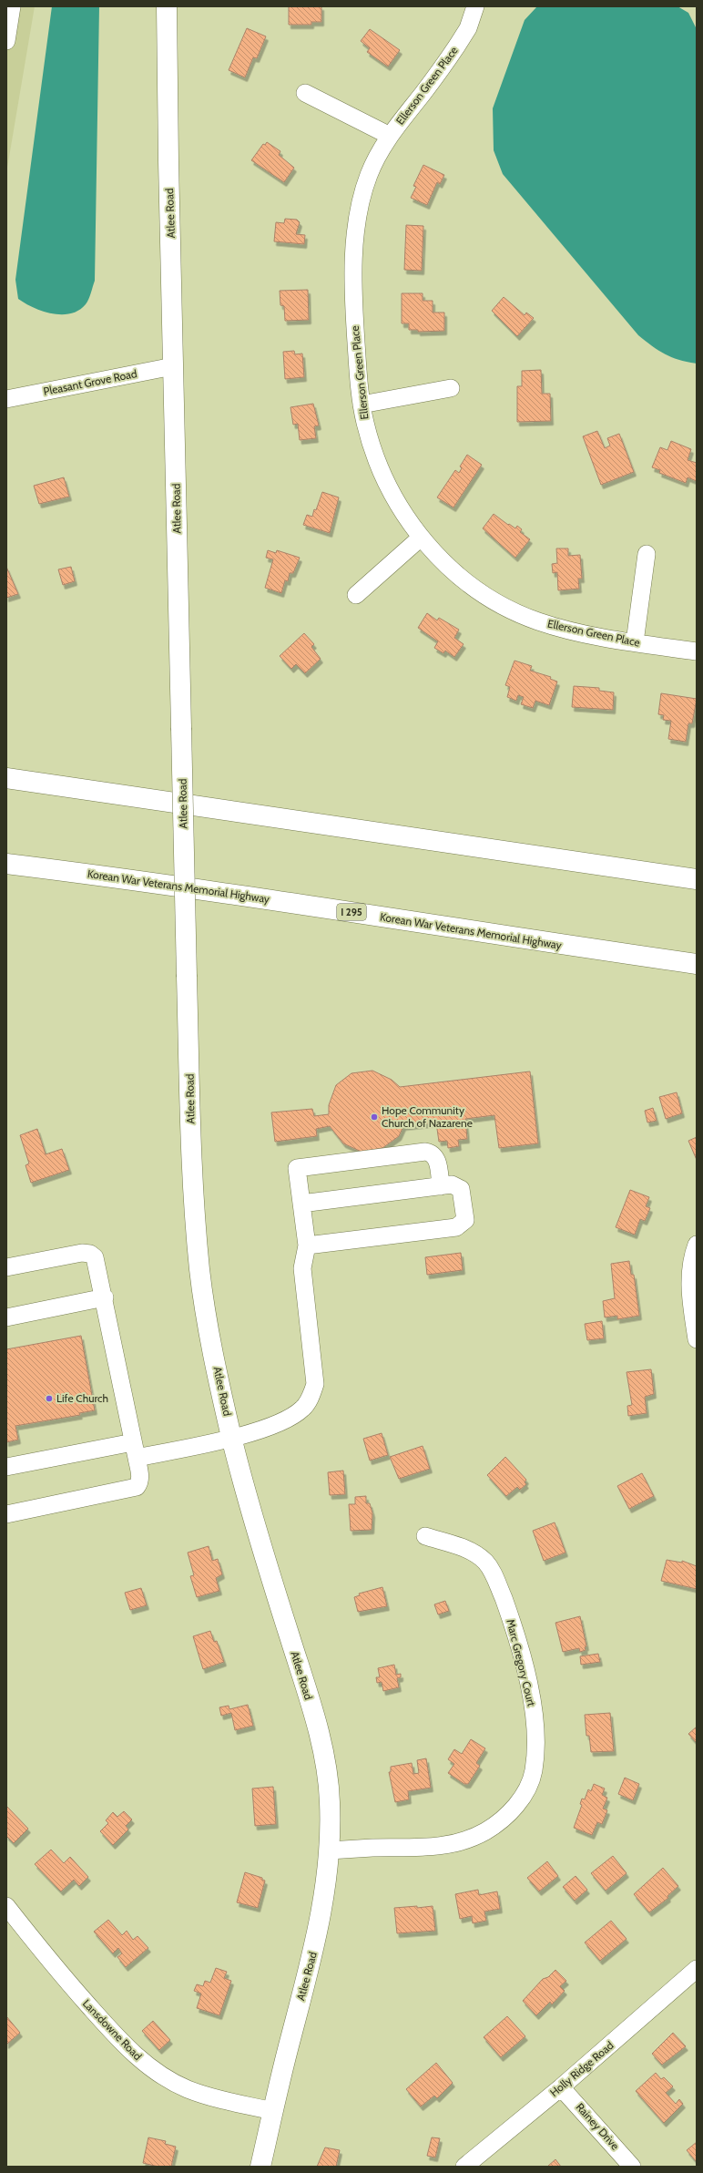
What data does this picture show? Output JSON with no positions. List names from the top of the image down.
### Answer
{
  "streets": {
    "main road": ["Atlee Road", "Korean War Veterans Memorial Highway", "I 295"],
    "street": [
      "Ellerson Green Place",
      "Pleasant Grove Road",
      "Marc Gregory Court",
      "Lansdowne Road",
      "Holly Ridge Road",
      "Rainey Drive"
    ]
  },
  "crossings": [
    ["Atlee Road", "Pleasant Grove Road"],
    ["Atlee Road", "Marc Gregory Court"],
    ["Atlee Road", "Lansdowne Road"],
    ["Holly Ridge Road", "Rainey Drive"]
  ],
  "places": ["Hope Community Church of Nazarene", "Life Church"]
}
